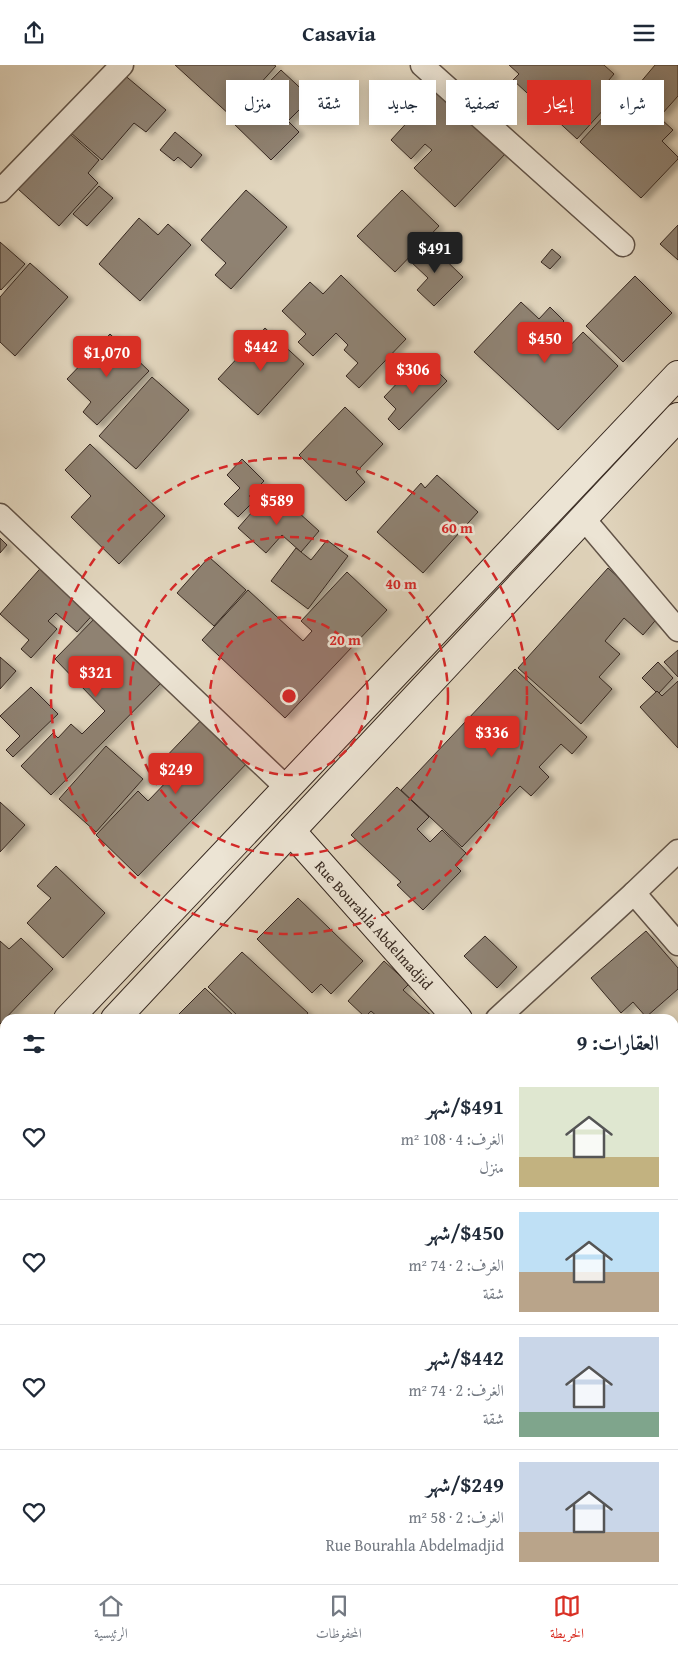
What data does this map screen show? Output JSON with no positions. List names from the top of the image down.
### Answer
{
  "streets": {
    "street": ["Rue Bourahla Abdelmadjid"]
  },
  "page": {
    "header": "Casavia",
    "chip": [
      "شراء",
      "إيجار",
      "تصفية",
      "جديد",
      "شقة",
      "منزل"
    ],
    "price": [
      "$491",
      "$450",
      "$442",
      "$1,070",
      "$306",
      "$589",
      "$321",
      "$336",
      "$249"
    ],
    "heading": "العقارات: 9",
    "list": [
      {
        "name": "$491/شهر",
        "note": "الغرف: 4 · 108 m² · منزل"
      },
      {
        "name": "$450/شهر",
        "note": "الغرف: 2 · 74 m² · شقة"
      },
      {
        "name": "$442/شهر",
        "note": "الغرف: 2 · 74 m² · شقة"
      },
      {
        "name": "$249/شهر",
        "note": "الغرف: 2 · 58 m² · Rue Bourahla Abdelmadjid"
      }
    ],
    "tabs": ["الخريطة", "المحفوظات", "الرئيسية"]
  },
  "rings": ["60 m", "40 m", "20 m"]
}
